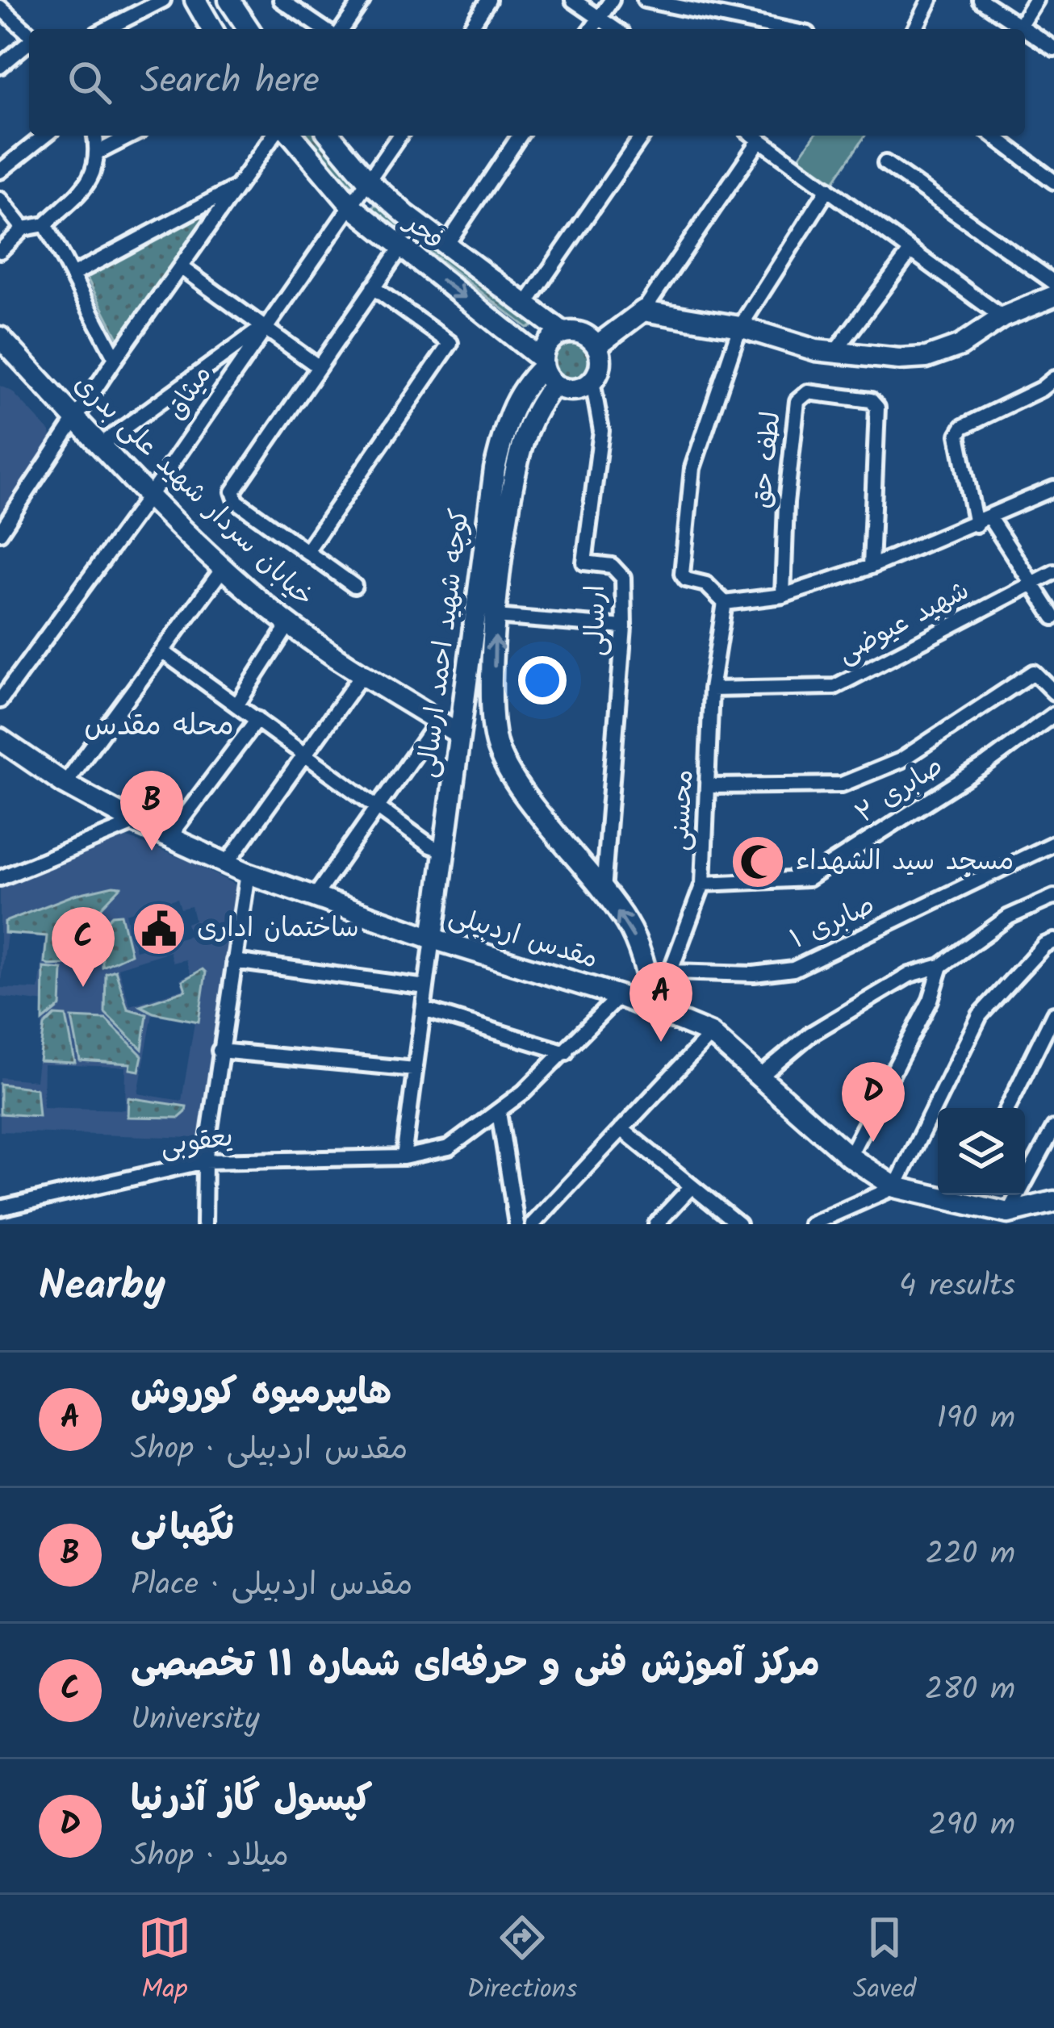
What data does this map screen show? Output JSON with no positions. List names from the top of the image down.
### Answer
{
  "streets": {
    "street": [
      "فجر",
      "میثاق",
      "لطف حق",
      "خیابان سردار شهید علی بدری",
      "ارسالی",
      "شهید عیوضی",
      "کوچه شهید احمد ارسالی",
      "صابری ۲",
      "محسنی",
      "صابری ۱",
      "مقدس اردبیلی",
      "یعقوبی"
    ]
  },
  "crossings": [
    ["فجر", "میثاق"],
    ["فجر", "ارسالی"],
    ["فجر", "کوچه شهید احمد ارسالی"],
    ["میثاق", "خیابان سردار شهید علی بدری"],
    ["خیابان سردار شهید علی بدری", "کوچه شهید احمد ارسالی"],
    ["ارسالی", "کوچه شهید احمد ارسالی"],
    ["شهید عیوضی", "محسنی"],
    ["کوچه شهید احمد ارسالی", "محسنی"],
    ["کوچه شهید احمد ارسالی", "مقدس اردبیلی"],
    ["صابری ۲", "محسنی"],
    ["محسنی", "صابری ۱"],
    ["محسنی", "مقدس اردبیلی"],
    ["مقدس اردبیلی", "یعقوبی"]
  ],
  "districts": ["محله مقدس"],
  "places": {
    "mosque": ["مسجد سید الشهداء"],
    "public building": ["ساختمان اداری"]
  },
  "page": {
    "search": "Search here",
    "pins": [
      "B",
      "C",
      "A",
      "D"
    ],
    "heading": ["Nearby", "4 results"],
    "list": [
      {
        "mark": "A",
        "name": "هایپرمیوه کوروش",
        "note": "Shop · مقدس اردبیلی",
        "value": "190 m"
      },
      {
        "mark": "B",
        "name": "نگهبانی",
        "note": "Place · مقدس اردبیلی",
        "value": "220 m"
      },
      {
        "mark": "C",
        "name": "مرکز آموزش فنی و حرفه‌ای شماره ۱۱ تخصصی",
        "note": "University",
        "value": "280 m"
      },
      {
        "mark": "D",
        "name": "کپسول گاز آذرنیا",
        "note": "Shop · میلاد",
        "value": "290 m"
      }
    ],
    "nav": ["Map", "Directions", "Saved"]
  }
}
